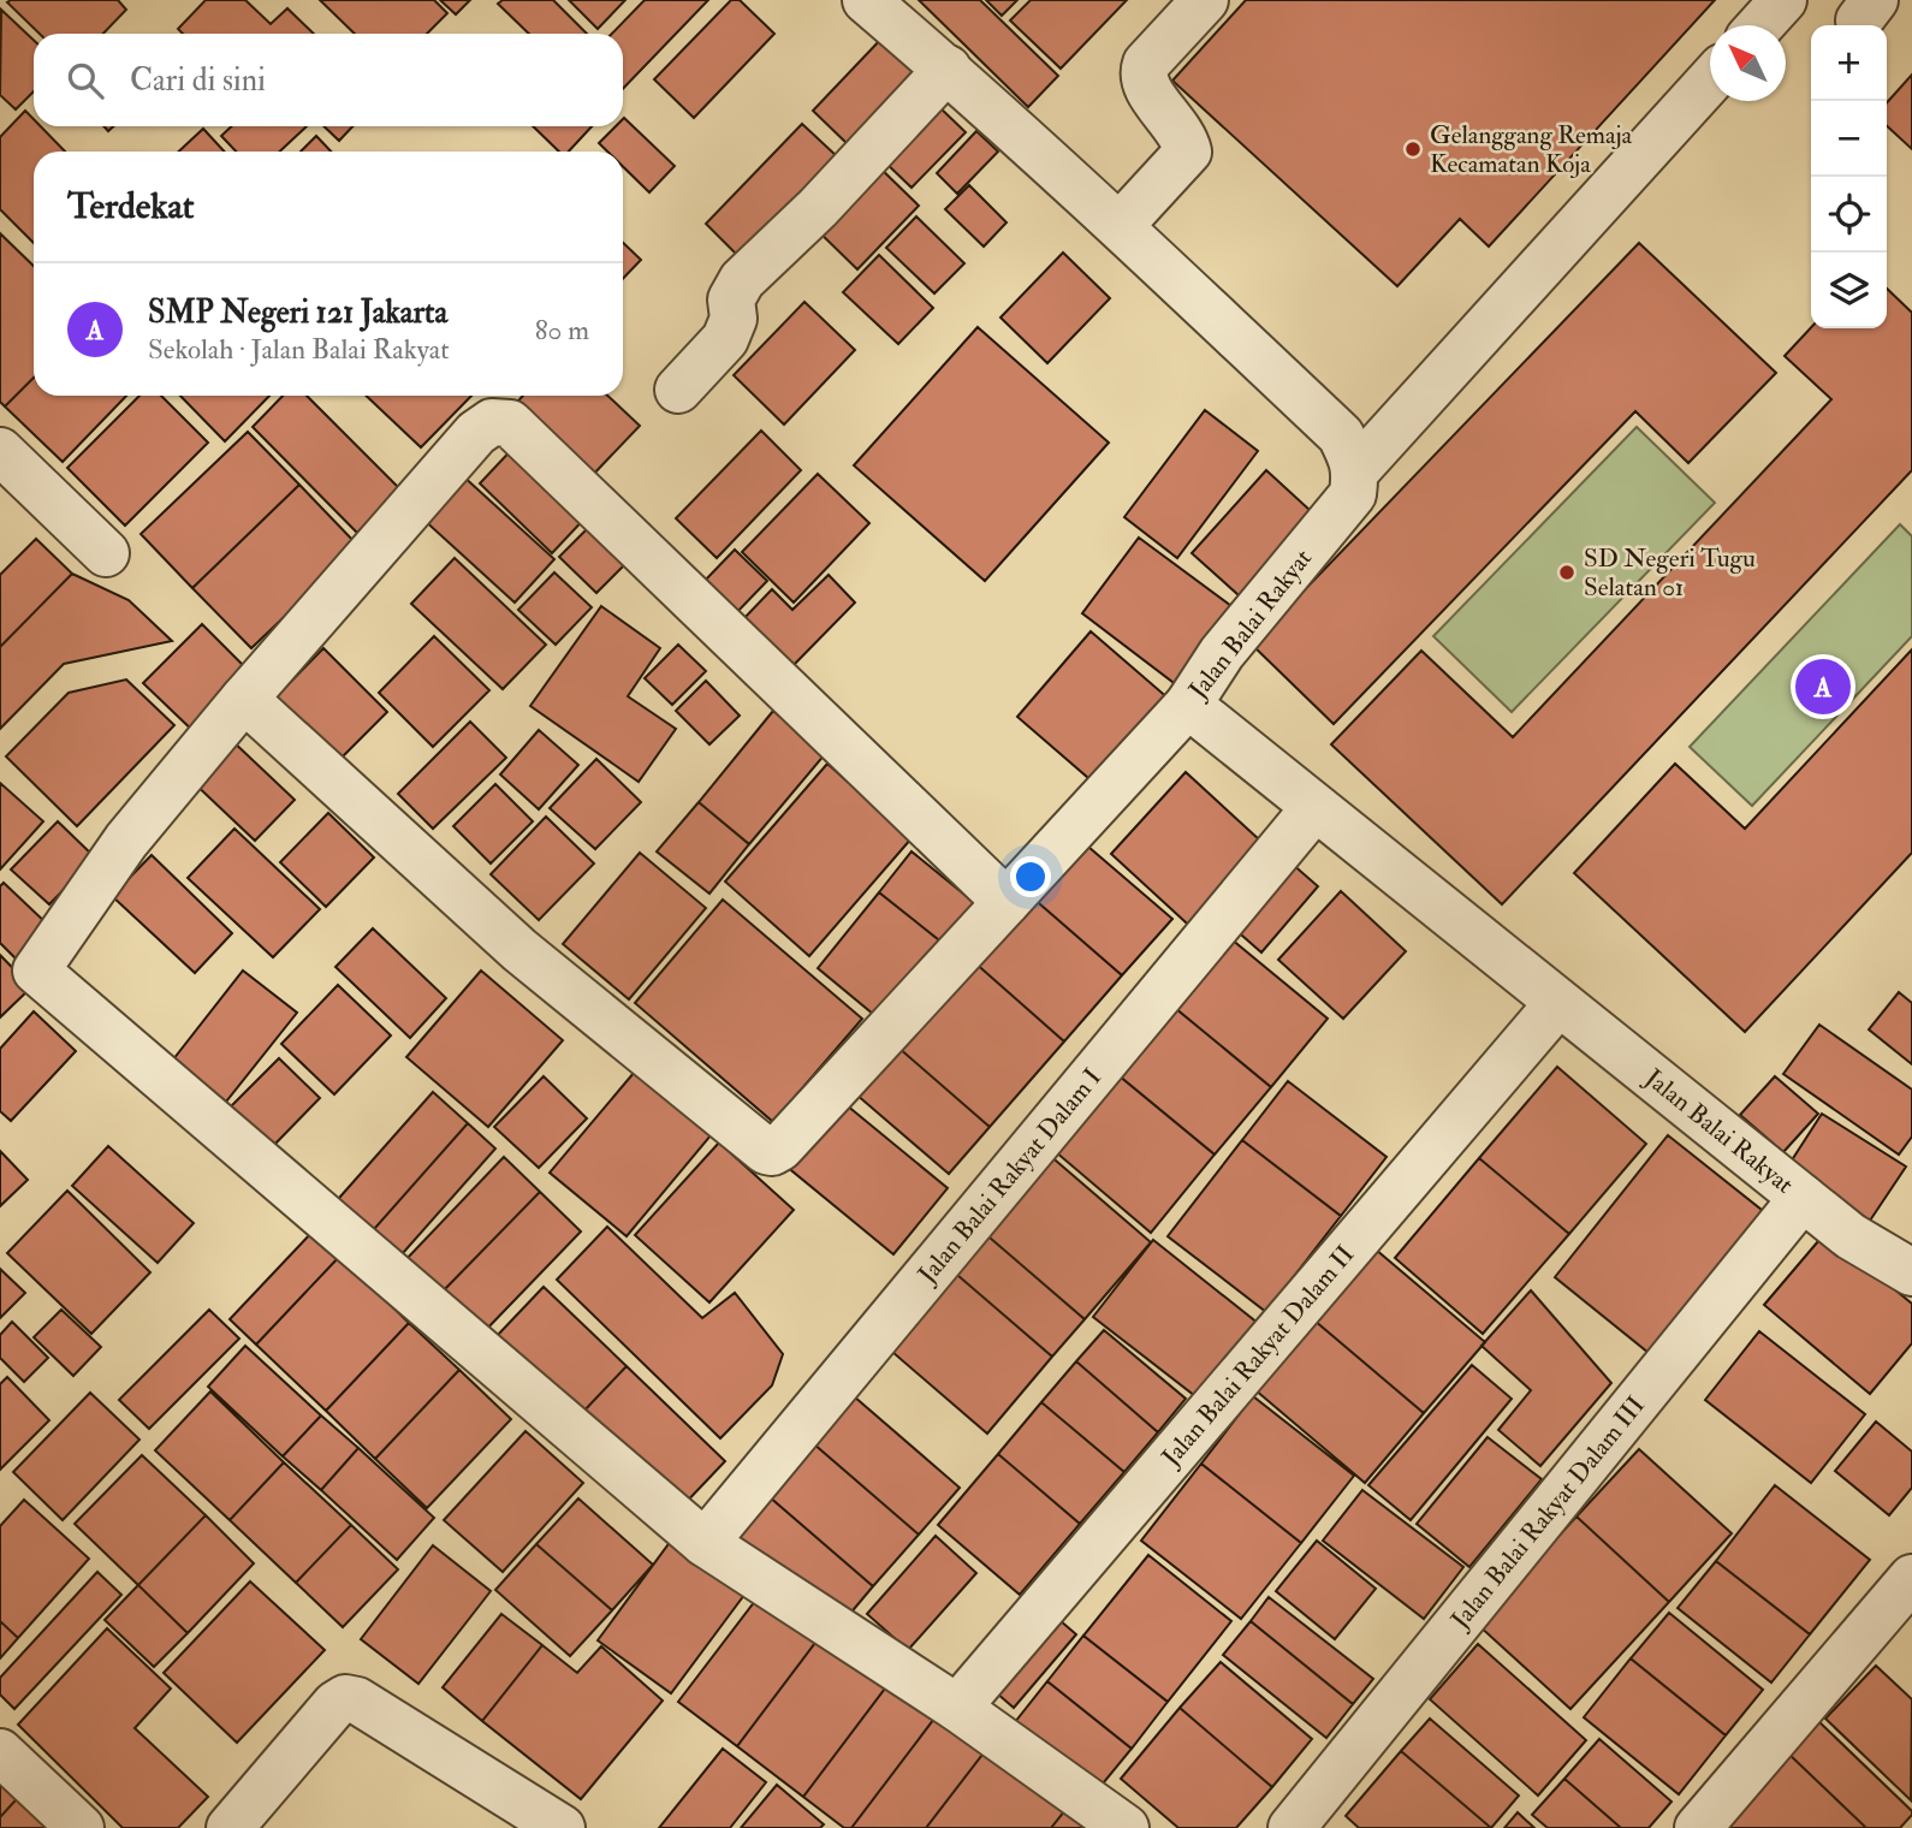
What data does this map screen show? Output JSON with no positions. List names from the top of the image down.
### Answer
{
  "streets": {
    "street": [
      "Jalan Balai Rakyat",
      "Jalan Balai Rakyat Dalam I",
      "Jalan Balai Rakyat Dalam II",
      "Jalan Balai Rakyat Dalam III"
    ]
  },
  "crossings": [
    ["Jalan Balai Rakyat", "Jalan Balai Rakyat Dalam I"],
    ["Jalan Balai Rakyat", "Jalan Balai Rakyat Dalam II"],
    ["Jalan Balai Rakyat", "Jalan Balai Rakyat Dalam III"]
  ],
  "places": ["Gelanggang Remaja Kecamatan Koja", "SD Negeri Tugu Selatan 01"],
  "north": "top left",
  "page": {
    "map_buttons": ["+", "−"],
    "search": "Cari di sini",
    "heading": "Terdekat",
    "list": [
      {
        "mark": "A",
        "name": "SMP Negeri 121 Jakarta",
        "note": "Sekolah · Jalan Balai Rakyat",
        "value": "80 m"
      }
    ],
    "pins": "A"
  }
}
